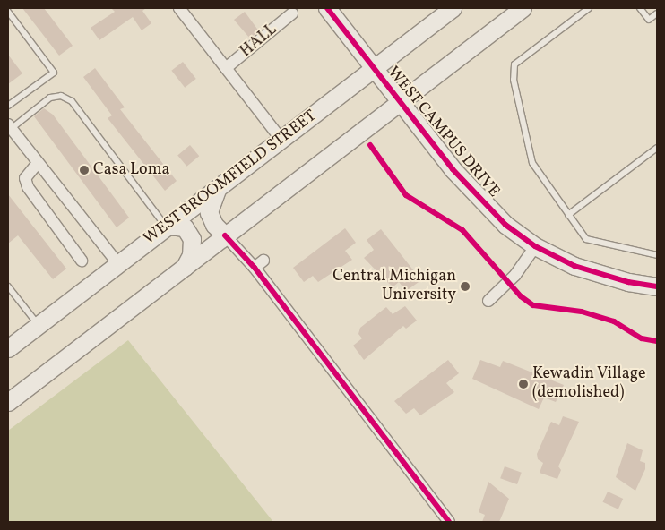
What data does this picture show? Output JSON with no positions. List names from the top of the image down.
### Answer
{
  "streets": {
    "main road": ["WEST CAMPUS DRIVE", "WEST BROOMFIELD STREET"],
    "street": ["HALL"]
  },
  "crossings": [
    ["WEST CAMPUS DRIVE", "WEST BROOMFIELD STREET"]
  ],
  "places": ["Casa Loma", "Central Michigan University", "Kewadin Village (demolished)"]
}
